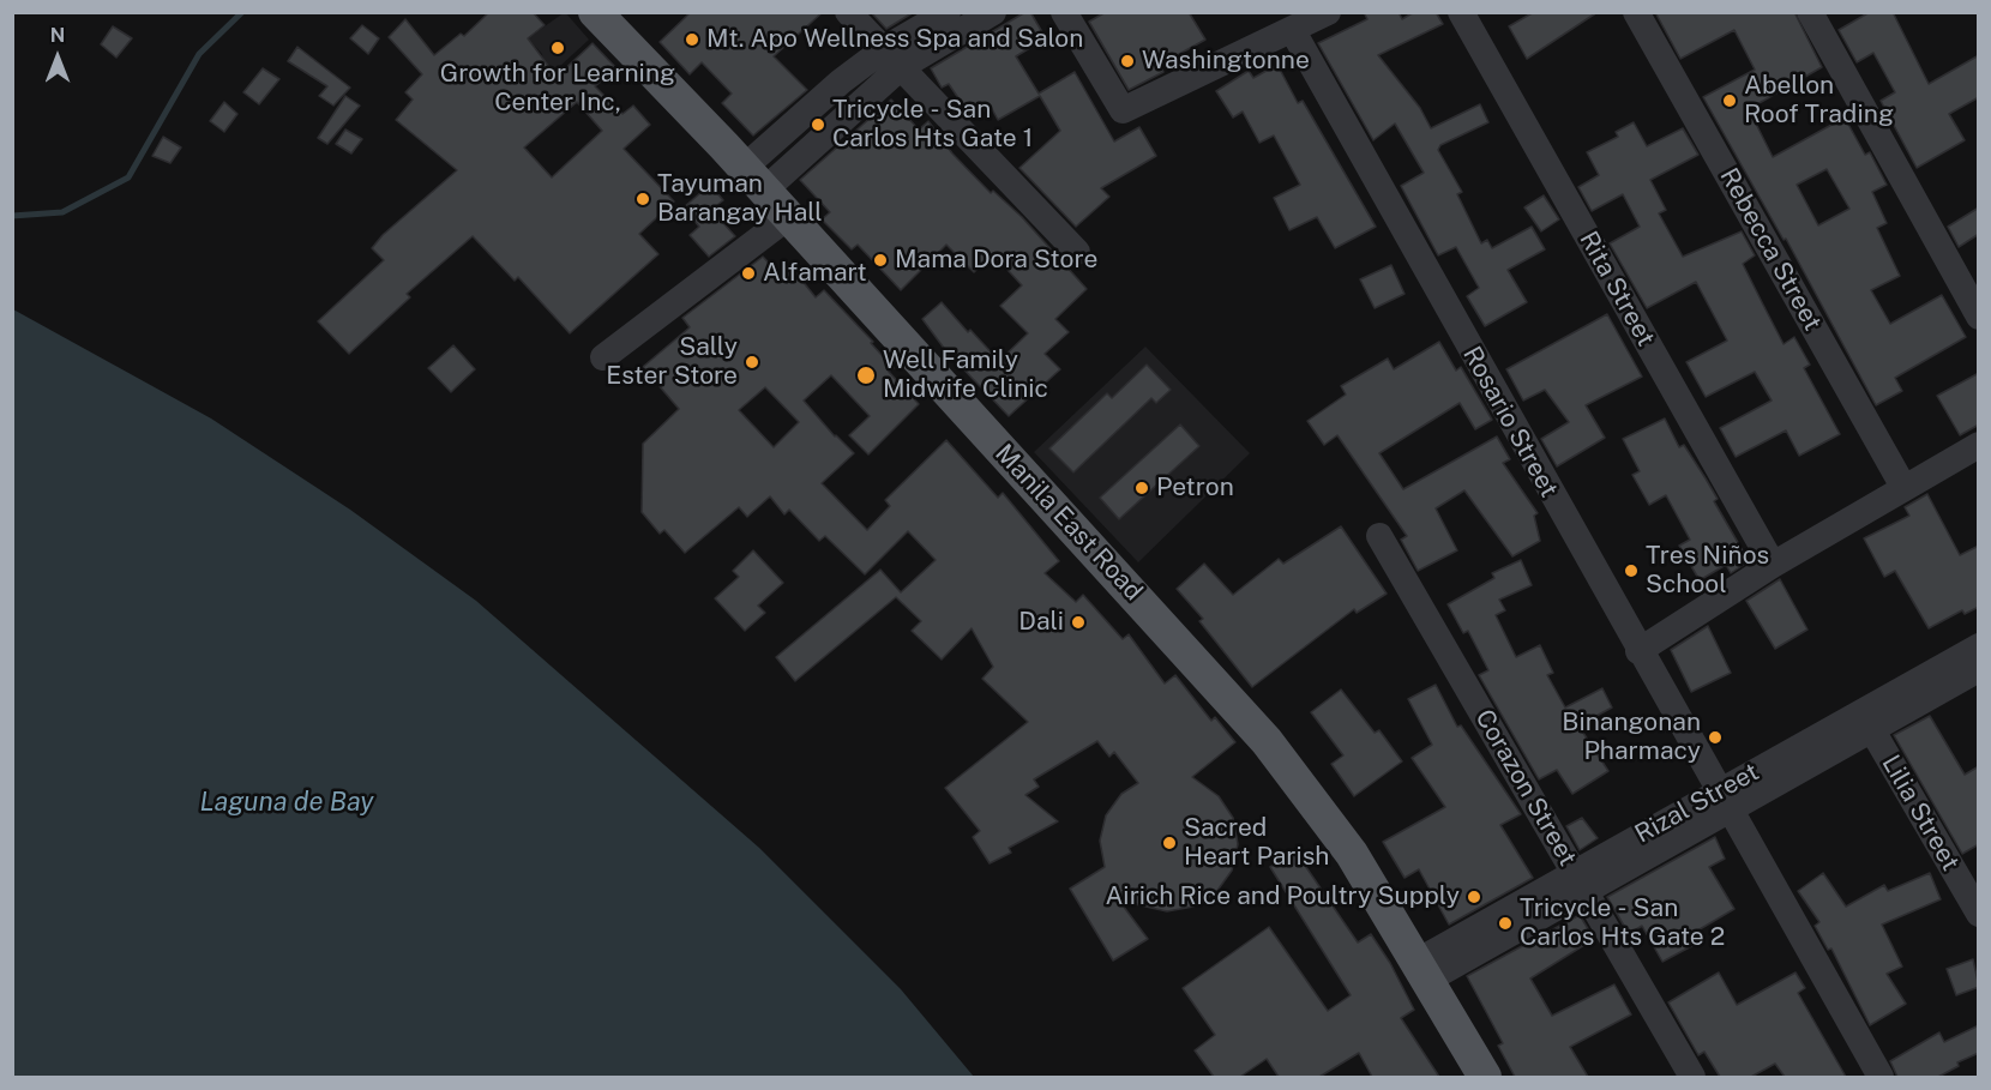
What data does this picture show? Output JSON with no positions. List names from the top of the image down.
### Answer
{
  "streets": {
    "main road": ["Manila East Road"],
    "street": [
      "Rebecca Street",
      "Rita Street",
      "Rosario Street",
      "Corazon Street",
      "Rizal Street",
      "Lilia Street"
    ]
  },
  "crossings": [
    ["Rosario Street", "Rizal Street"],
    ["Manila East Road", "Rizal Street"],
    ["Corazon Street", "Rizal Street"],
    ["Rizal Street", "Lilia Street"]
  ],
  "water": ["Laguna de Bay"],
  "places": [
    "Mt. Apo Wellness Spa and Salon",
    "Growth for Learning Center Inc,",
    "Washingtonne",
    "Abellon Roof Trading",
    "Tricycle - San Carlos Hts Gate 1",
    "Tayuman Barangay Hall",
    "Mama Dora Store",
    "Alfamart",
    "Sally Ester Store",
    "Well Family Midwife Clinic",
    "Petron",
    "Tres Niños School",
    "Dali",
    "Binangonan Pharmacy",
    "Sacred Heart Parish",
    "Airich Rice and Poultry Supply",
    "Tricycle - San Carlos Hts Gate 2"
  ],
  "north": "top"
}
